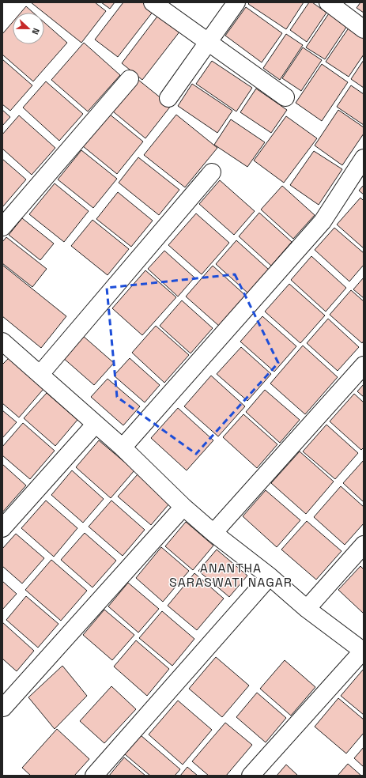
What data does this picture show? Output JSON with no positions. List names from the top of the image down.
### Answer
{
  "districts": ["ANANTHA SARASWATI NAGAR"],
  "north": "right"
}
